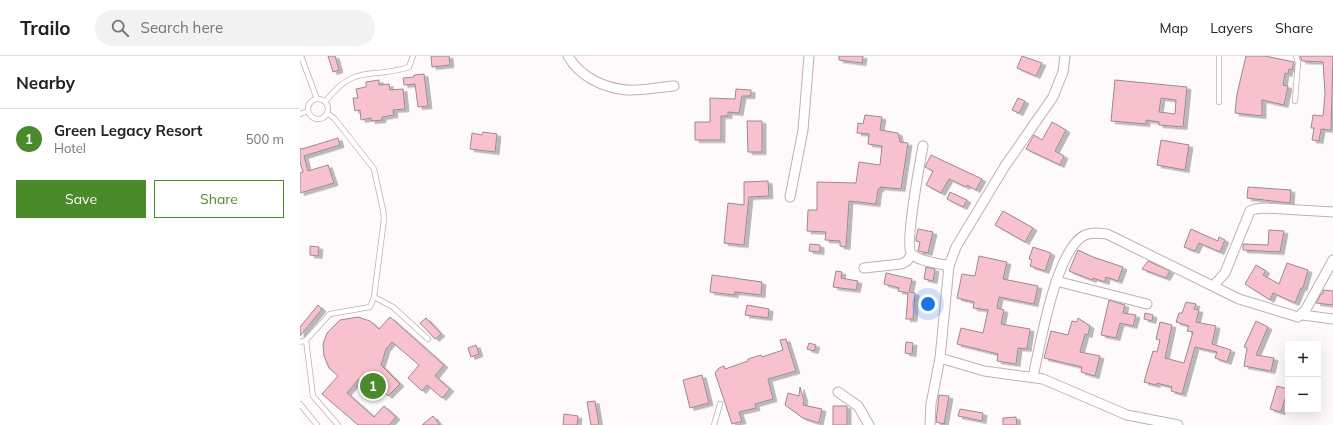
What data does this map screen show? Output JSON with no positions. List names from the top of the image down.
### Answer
{
  "page": {
    "header": "Trailo",
    "search": "Search here",
    "nav": ["Map", "Layers", "Share"],
    "heading": "Nearby",
    "list": [
      {
        "mark": "1",
        "name": "Green Legacy Resort",
        "note": "Hotel",
        "value": "500 m"
      }
    ],
    "buttons": ["Save", "Share"],
    "map_buttons": ["+", "−"],
    "pins": "1"
  }
}
